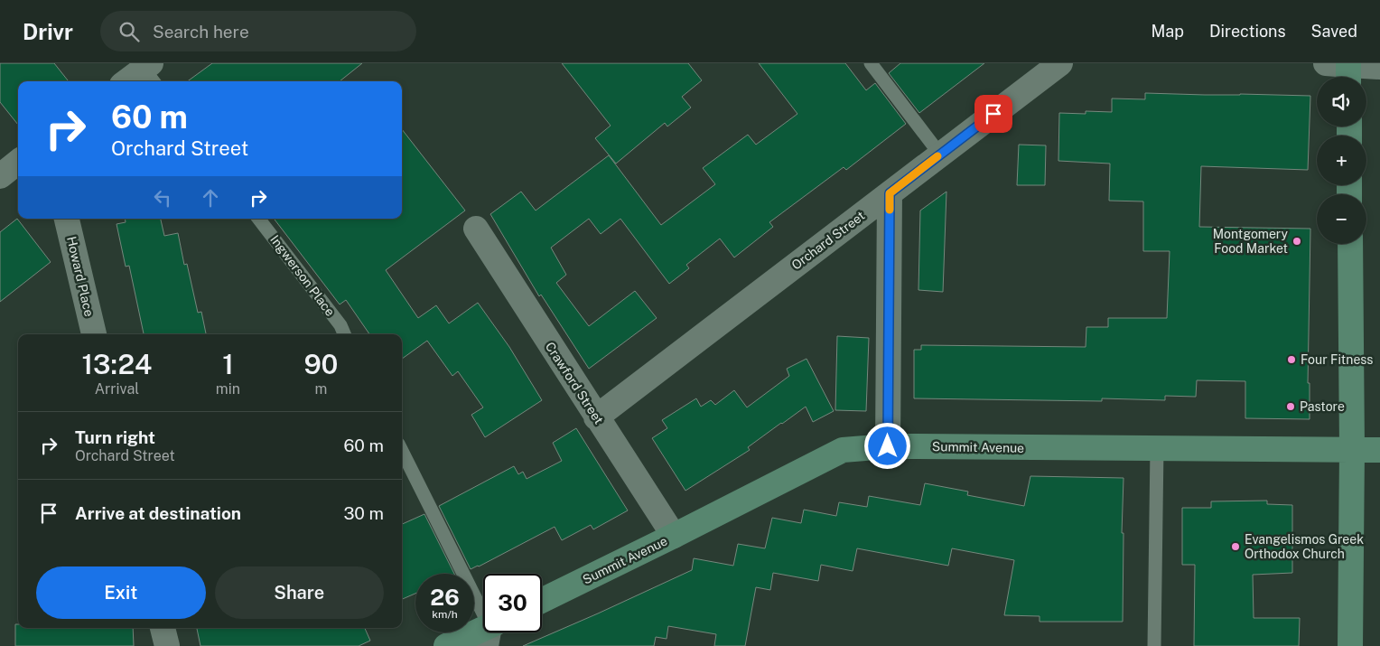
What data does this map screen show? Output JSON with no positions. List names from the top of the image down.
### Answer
{
  "streets": {
    "main road": ["Summit Avenue"],
    "street": ["Orchard Street", "Howard Place", "Crawford Street"],
    "lane": ["Ingwerson Place"]
  },
  "crossings": [
    ["Orchard Street", "Crawford Street"],
    ["Crawford Street", "Summit Avenue"]
  ],
  "places": [
    "Montgomery Food Market",
    "Four Fitness",
    "Pastore",
    "Evangelismos Greek Orthodox Church"
  ],
  "page": {
    "header": "Drivr",
    "search": "Search here",
    "nav": ["Map", "Directions", "Saved"],
    "map_buttons": ["+", "−"],
    "turn": ["60 m", "Orchard Street"],
    "eta": [
      "13:24",
      "Arrival",
      "1",
      "min",
      "90",
      "m"
    ],
    "list": [
      {
        "name": "Turn right",
        "note": "Orchard Street",
        "value": "60 m"
      },
      {
        "name": "Arrive at destination",
        "value": "30 m"
      }
    ],
    "buttons": ["Exit", "Share"],
    "speed": "26 km/h",
    "limit": "30"
  }
}
